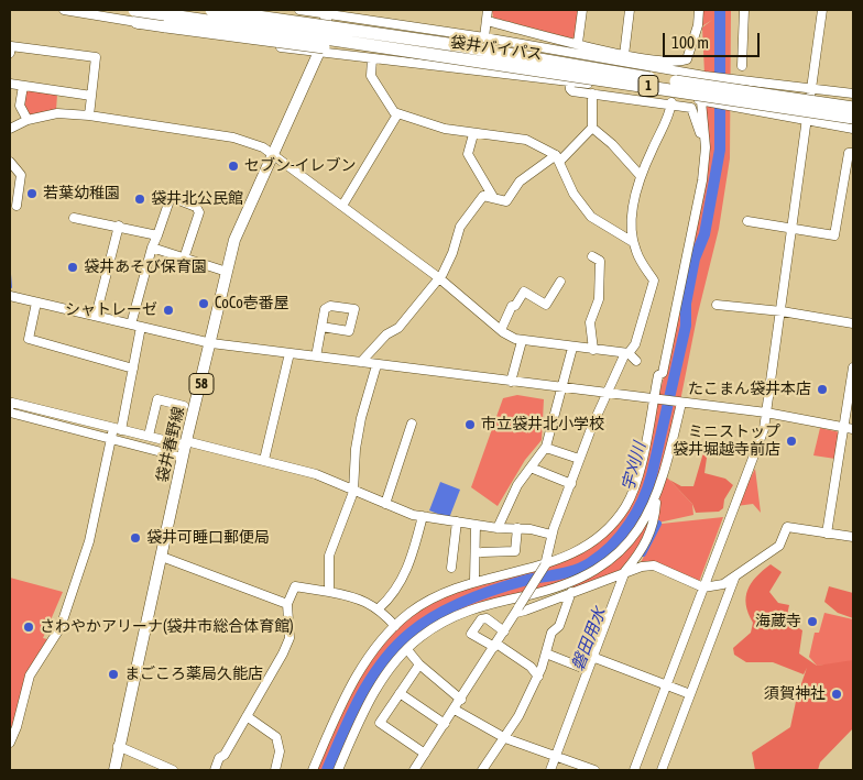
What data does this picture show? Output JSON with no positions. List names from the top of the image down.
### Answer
{
  "streets": {
    "highway": ["袋井バイパス", "1"],
    "main road": ["58", "袋井春野線"]
  },
  "water": ["宇刈川", "磐田用水"],
  "places": [
    "セブン-イレブン",
    "若葉幼稚園",
    "袋井北公民館",
    "袋井あそび保育園",
    "CoCo壱番屋",
    "シャトレーゼ",
    "たこまん袋井本店",
    "市立袋井北小学校",
    "ミニストップ 袋井堀越寺前店",
    "袋井可睡口郵便局",
    "海蔵寺",
    "さわやかアリーナ(袋井市総合体育館)",
    "まごころ薬局久能店",
    "須賀神社"
  ],
  "scale_bar": "100 m"
}
